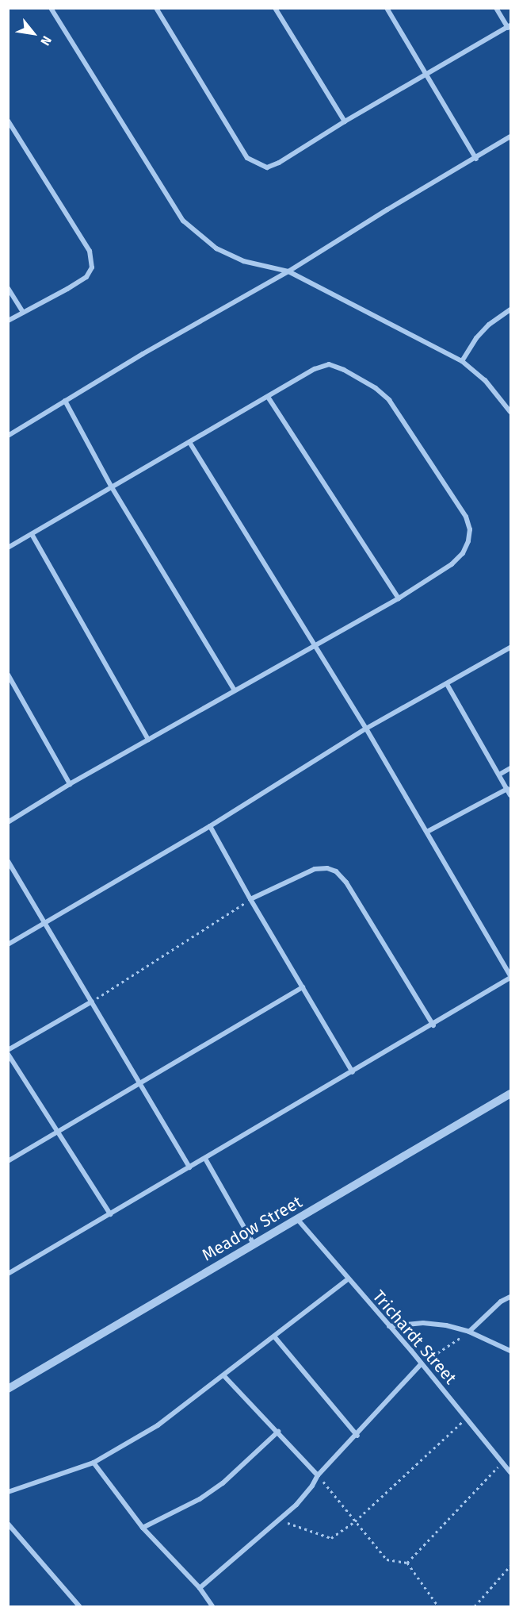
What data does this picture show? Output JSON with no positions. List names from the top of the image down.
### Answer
{
  "streets": {
    "street": ["Meadow Street", "Trichardt Street"]
  },
  "crossings": [
    ["Meadow Street", "Trichardt Street"]
  ],
  "north": "bottom right"
}
